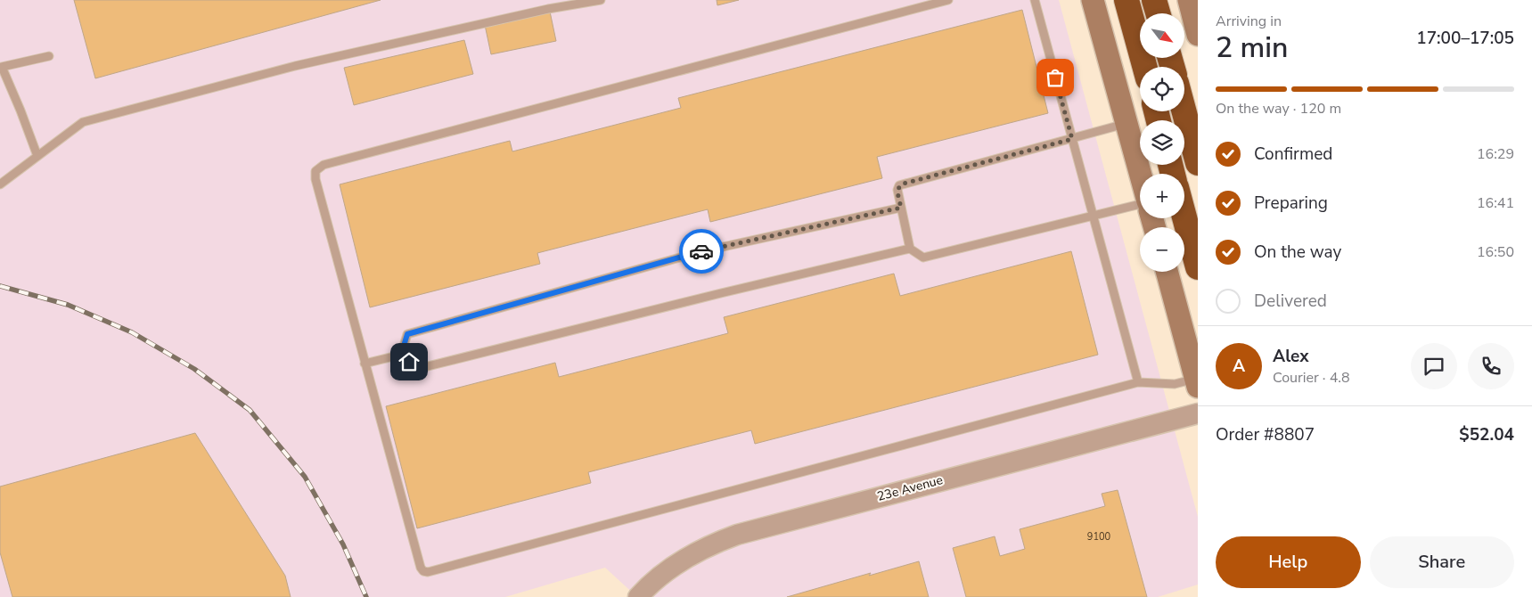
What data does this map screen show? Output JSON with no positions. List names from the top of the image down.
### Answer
{
  "streets": {
    "street": ["23e Avenue"]
  },
  "house_numbers": ["9100"],
  "north": "bottom right",
  "page": {
    "heading": ["2 min", "Arriving in", "17:00–17:05"],
    "panel": [
      "Alex",
      "Courier · 4.8",
      "Order #8807",
      "$52.04"
    ],
    "map_buttons": ["+", "−"],
    "bar": "On the way · 120 m",
    "list": [
      ["Confirmed", "16:29"],
      ["Preparing", "16:41"],
      ["On the way", "16:50"],
      "Delivered"
    ],
    "round": "A",
    "buttons": ["Help", "Share"]
  }
}
